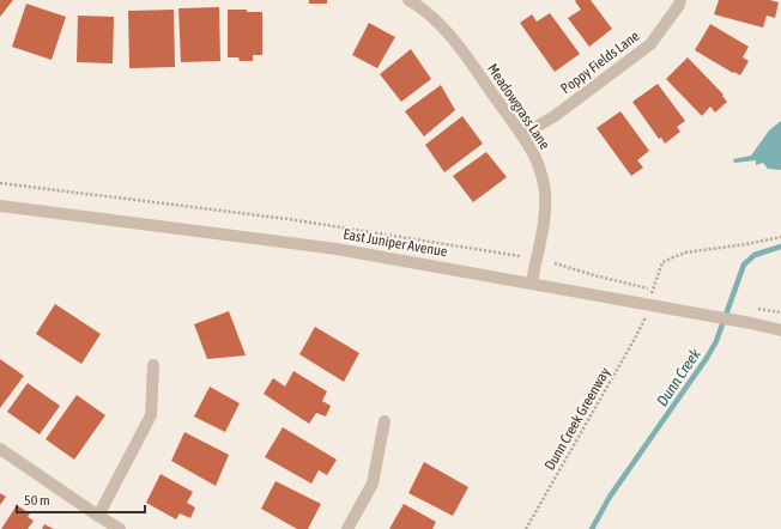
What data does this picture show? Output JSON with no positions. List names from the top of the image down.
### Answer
{
  "streets": {
    "street": ["Poppy Fields Lane", "Meadowgrass Lane", "East Juniper Avenue"],
    "path": ["Dunn Creek Greenway"]
  },
  "crossings": [
    ["Poppy Fields Lane", "Meadowgrass Lane"],
    ["Meadowgrass Lane", "East Juniper Avenue"]
  ],
  "water": ["Dunn Creek"],
  "scale_bar": "50 m"
}
